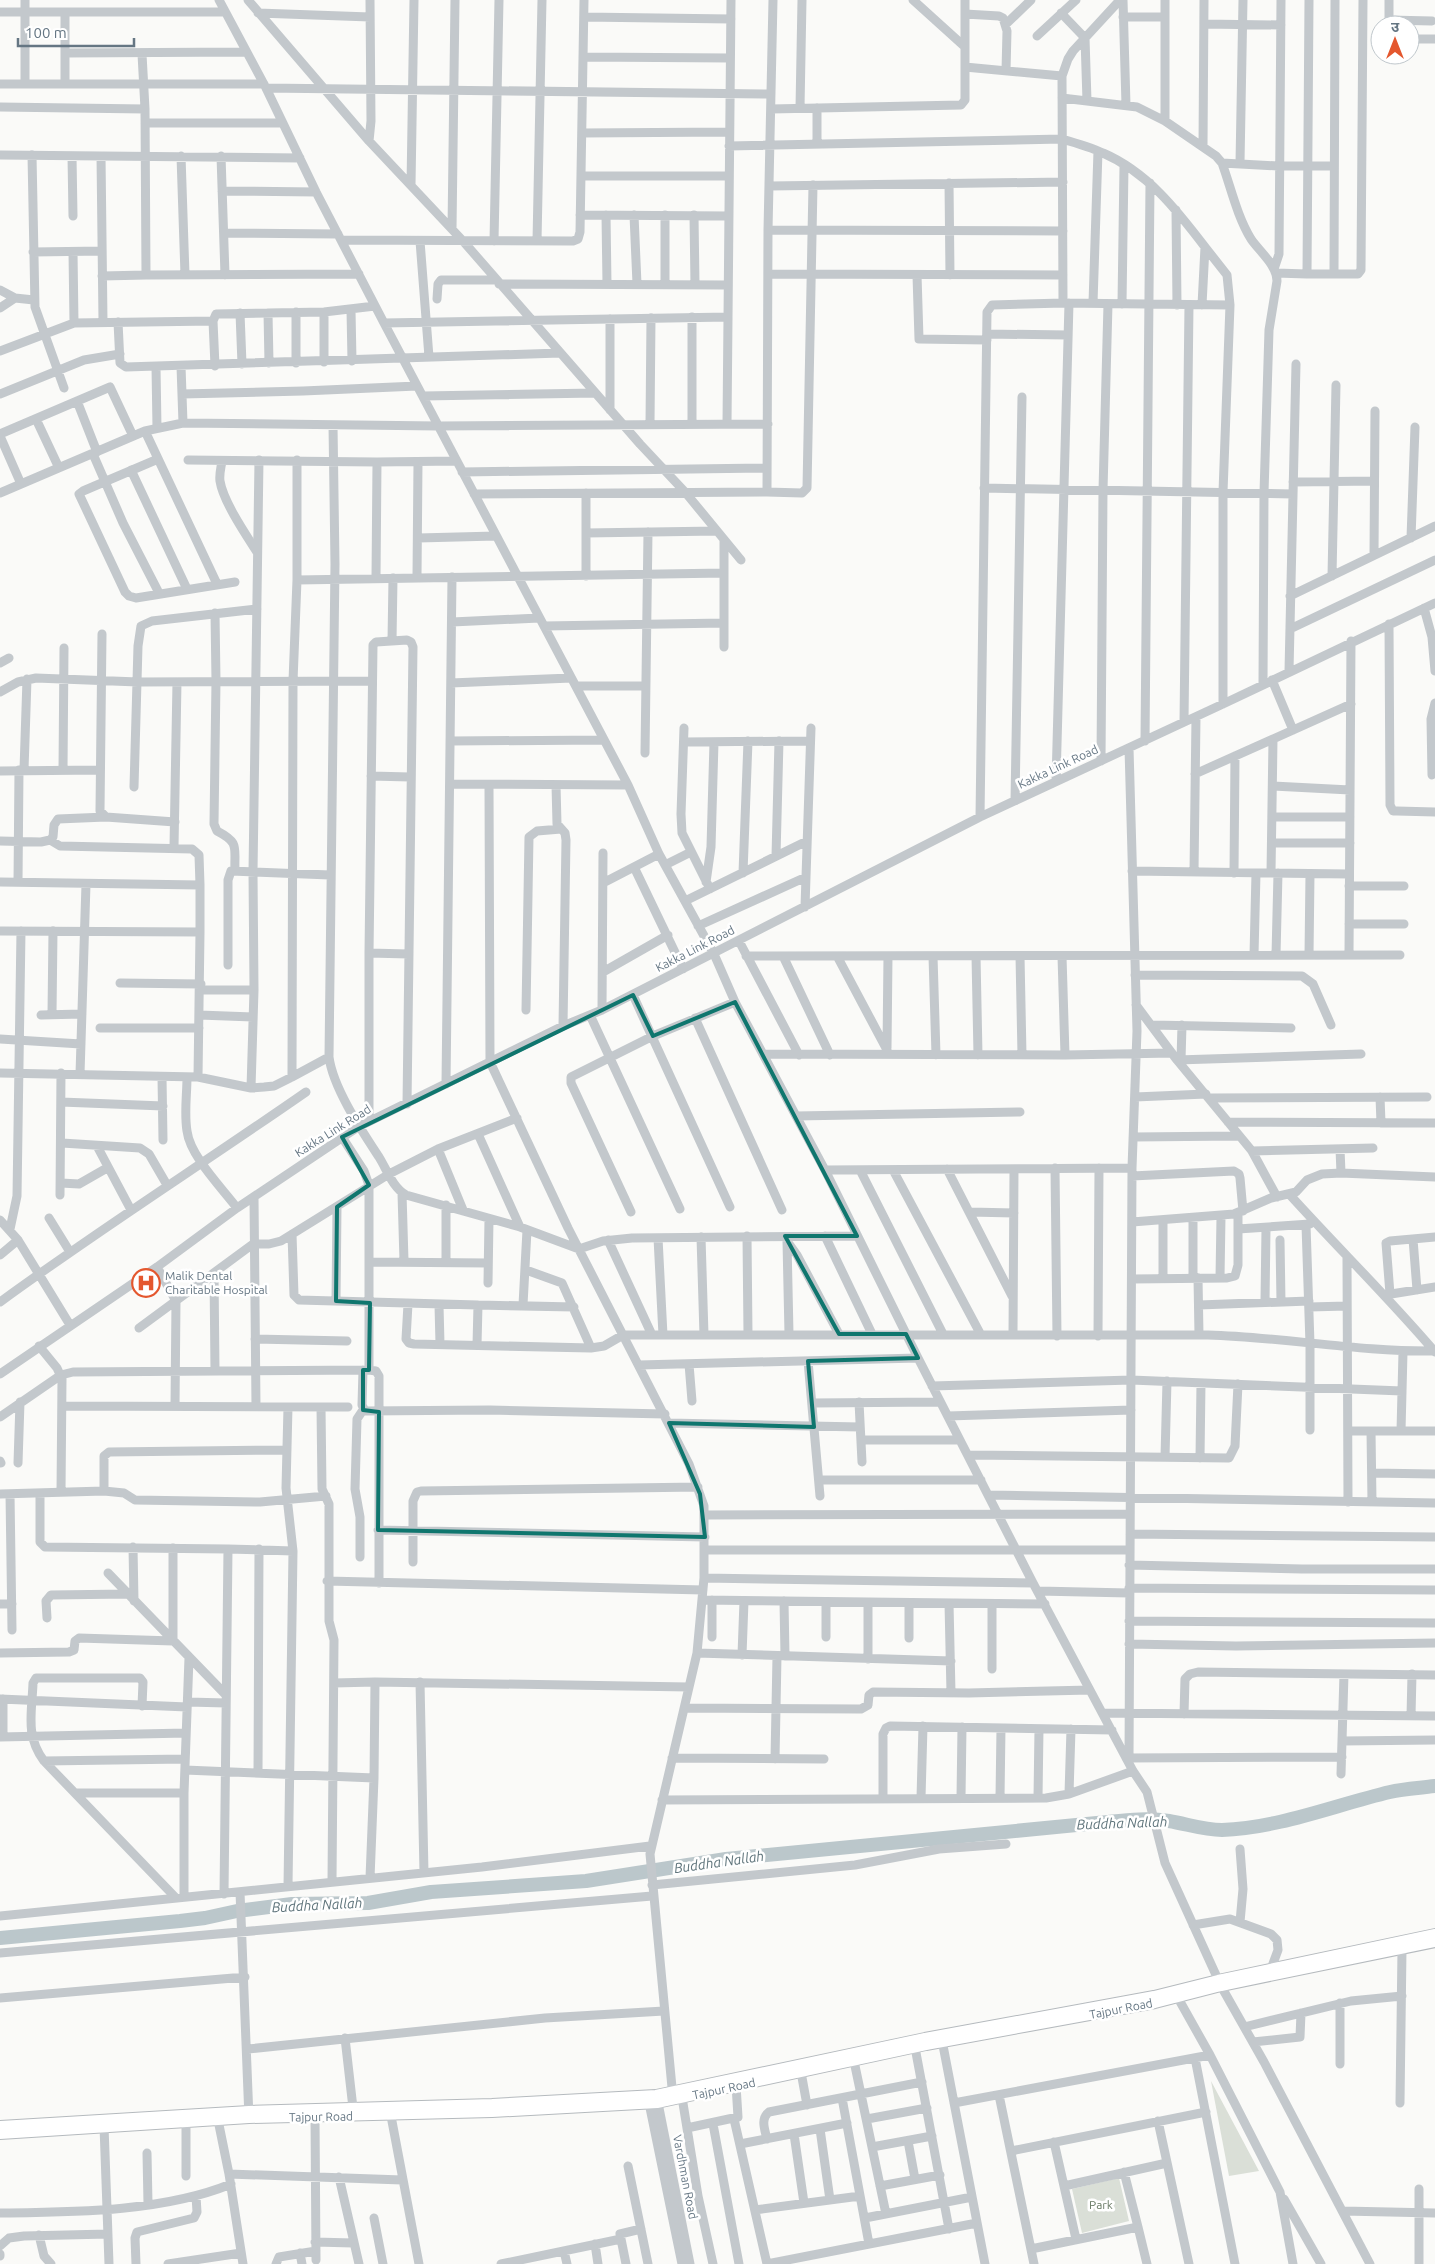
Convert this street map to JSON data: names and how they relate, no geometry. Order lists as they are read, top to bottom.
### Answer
{
  "streets": {
    "main road": ["Tajpur Road"],
    "street": ["Kakka Link Road", "Vardhman Road"]
  },
  "crossings": [
    ["Tajpur Road", "Vardhman Road"]
  ],
  "water": ["Buddha Nallah"],
  "parks": ["Park"],
  "places": {
    "hospital": ["Malik Dental Charitable Hospital"]
  },
  "scale_bar": "100 m",
  "north": "top"
}
